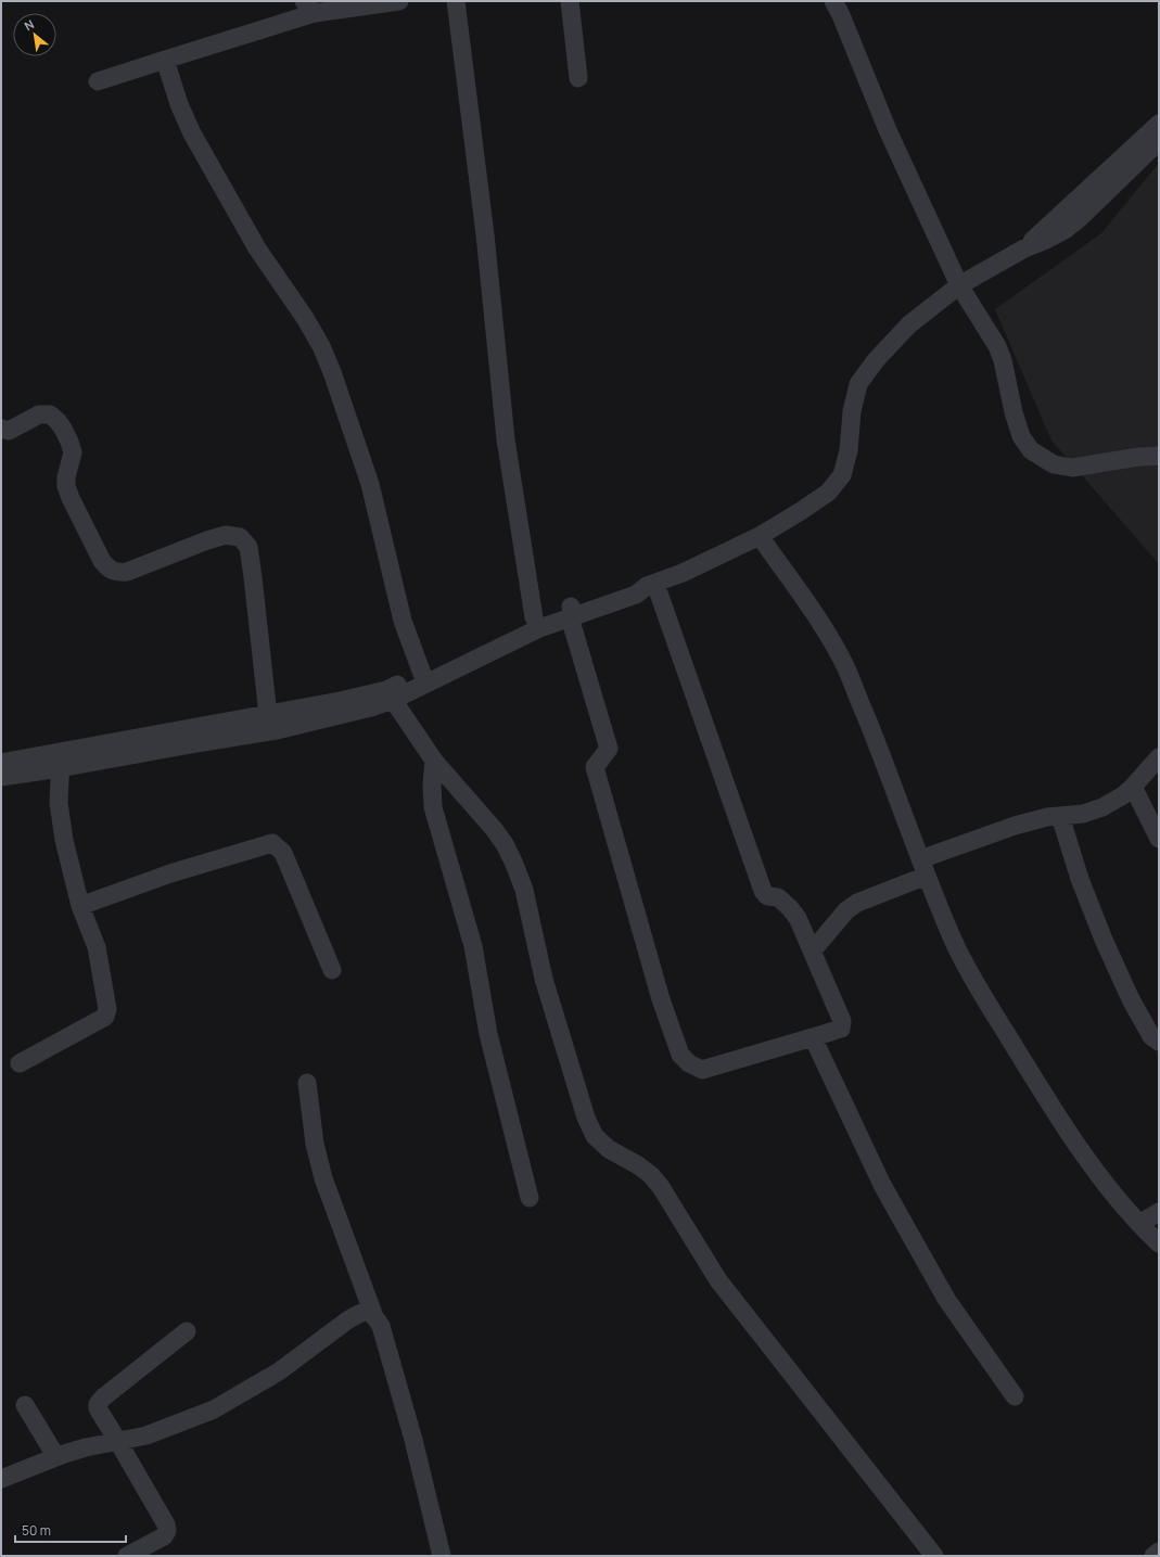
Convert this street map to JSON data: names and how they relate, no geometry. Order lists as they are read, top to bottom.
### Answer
{
  "scale_bar": "50 m",
  "north": "top left"
}
